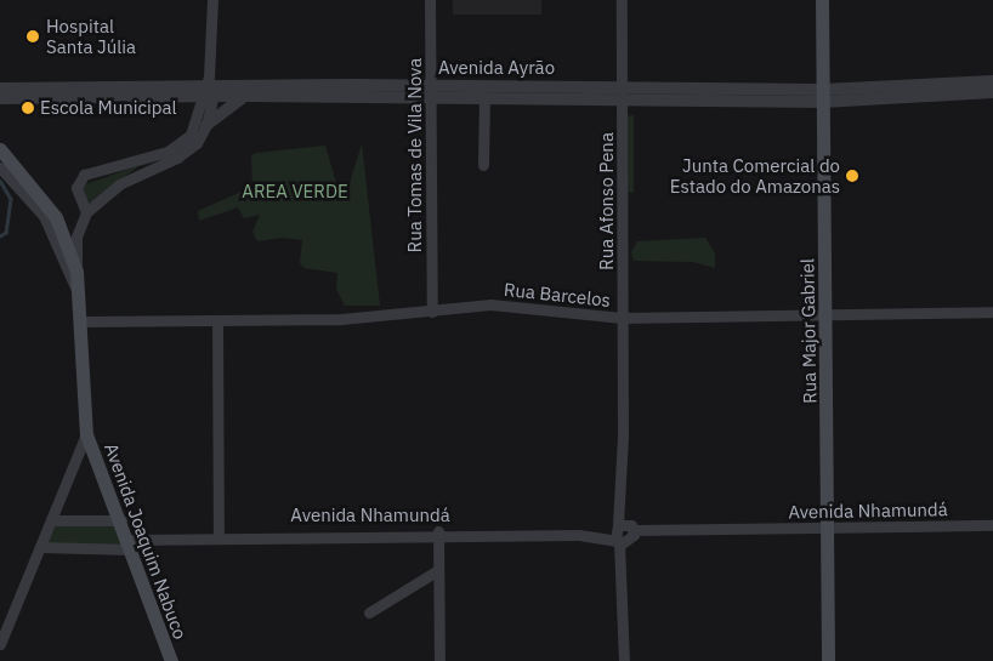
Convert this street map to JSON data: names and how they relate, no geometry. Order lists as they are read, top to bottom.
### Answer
{
  "streets": {
    "main road": ["Rua Major Gabriel", "Avenida Joaquim Nabuco"],
    "street": [
      "Avenida Ayrão",
      "Rua Tomas de Vila Nova",
      "Rua Afonso Pena",
      "Rua Barcelos",
      "Avenida Nhamundá"
    ]
  },
  "crossings": [
    ["Avenida Ayrão", "Rua Tomas de Vila Nova"],
    ["Avenida Ayrão", "Rua Afonso Pena"],
    ["Avenida Ayrão", "Rua Major Gabriel"],
    ["Rua Tomas de Vila Nova", "Rua Barcelos"],
    ["Rua Afonso Pena", "Rua Barcelos"],
    ["Rua Afonso Pena", "Avenida Nhamundá"],
    ["Rua Barcelos", "Rua Major Gabriel"],
    ["Rua Major Gabriel", "Avenida Nhamundá"],
    ["Avenida Nhamundá", "Avenida Joaquim Nabuco"]
  ],
  "parks": ["AREA VERDE"],
  "places": ["Hospital Santa Júlia", "Escola Municipal", "Junta Comercial do Estado do Amazonas"]
}
